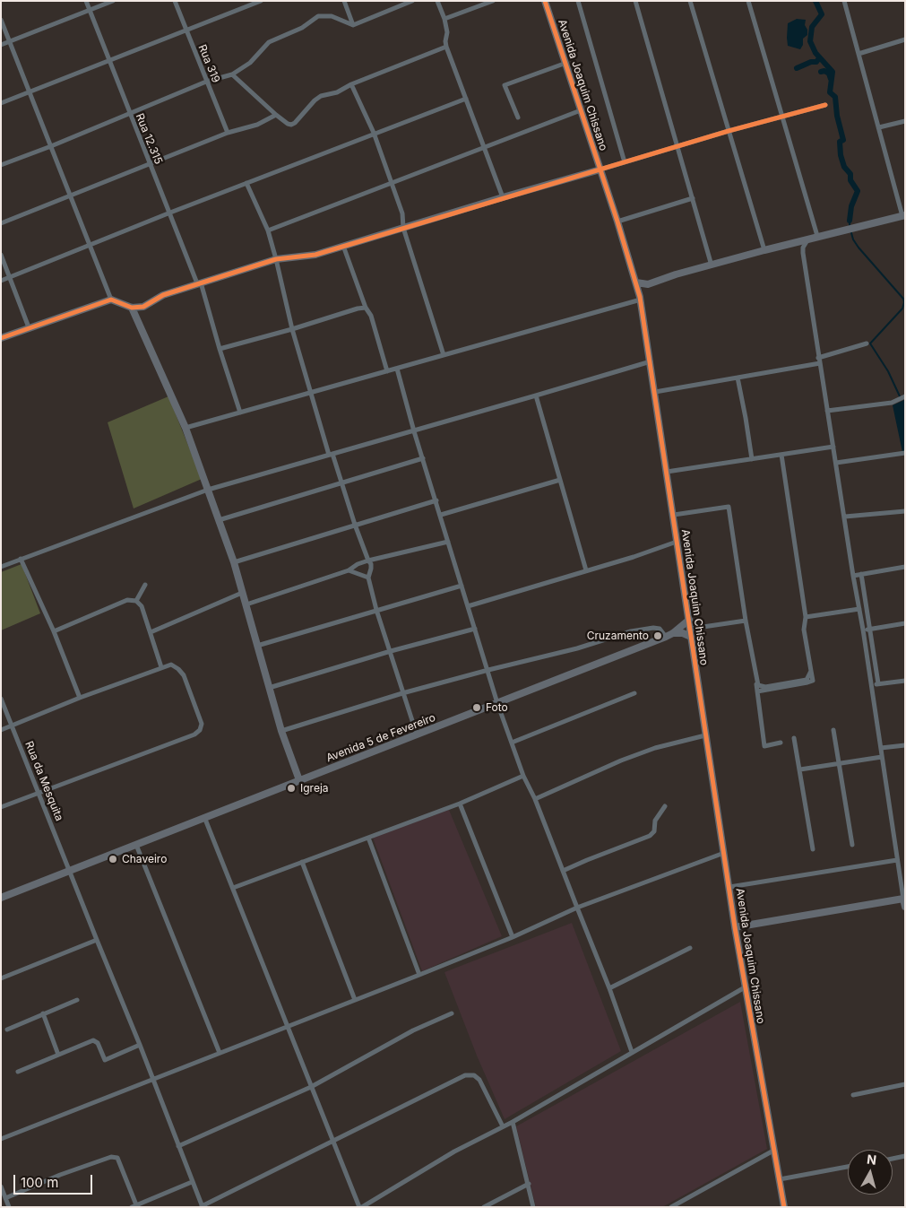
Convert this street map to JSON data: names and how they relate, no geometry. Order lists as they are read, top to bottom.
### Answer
{
  "streets": {
    "street": [
      "Rua 319",
      "Avenida Joaquim Chissano",
      "Rua 12.315",
      "Avenida 5 de Fevereiro",
      "Rua da Mesquita"
    ]
  },
  "crossings": [
    ["Avenida Joaquim Chissano", "Avenida 5 de Fevereiro"],
    ["Avenida 5 de Fevereiro", "Rua da Mesquita"]
  ],
  "places": [
    "Cruzamento",
    "Foto",
    "Igreja",
    "Chaveiro"
  ],
  "scale_bar": "100 m",
  "north": "top"
}
